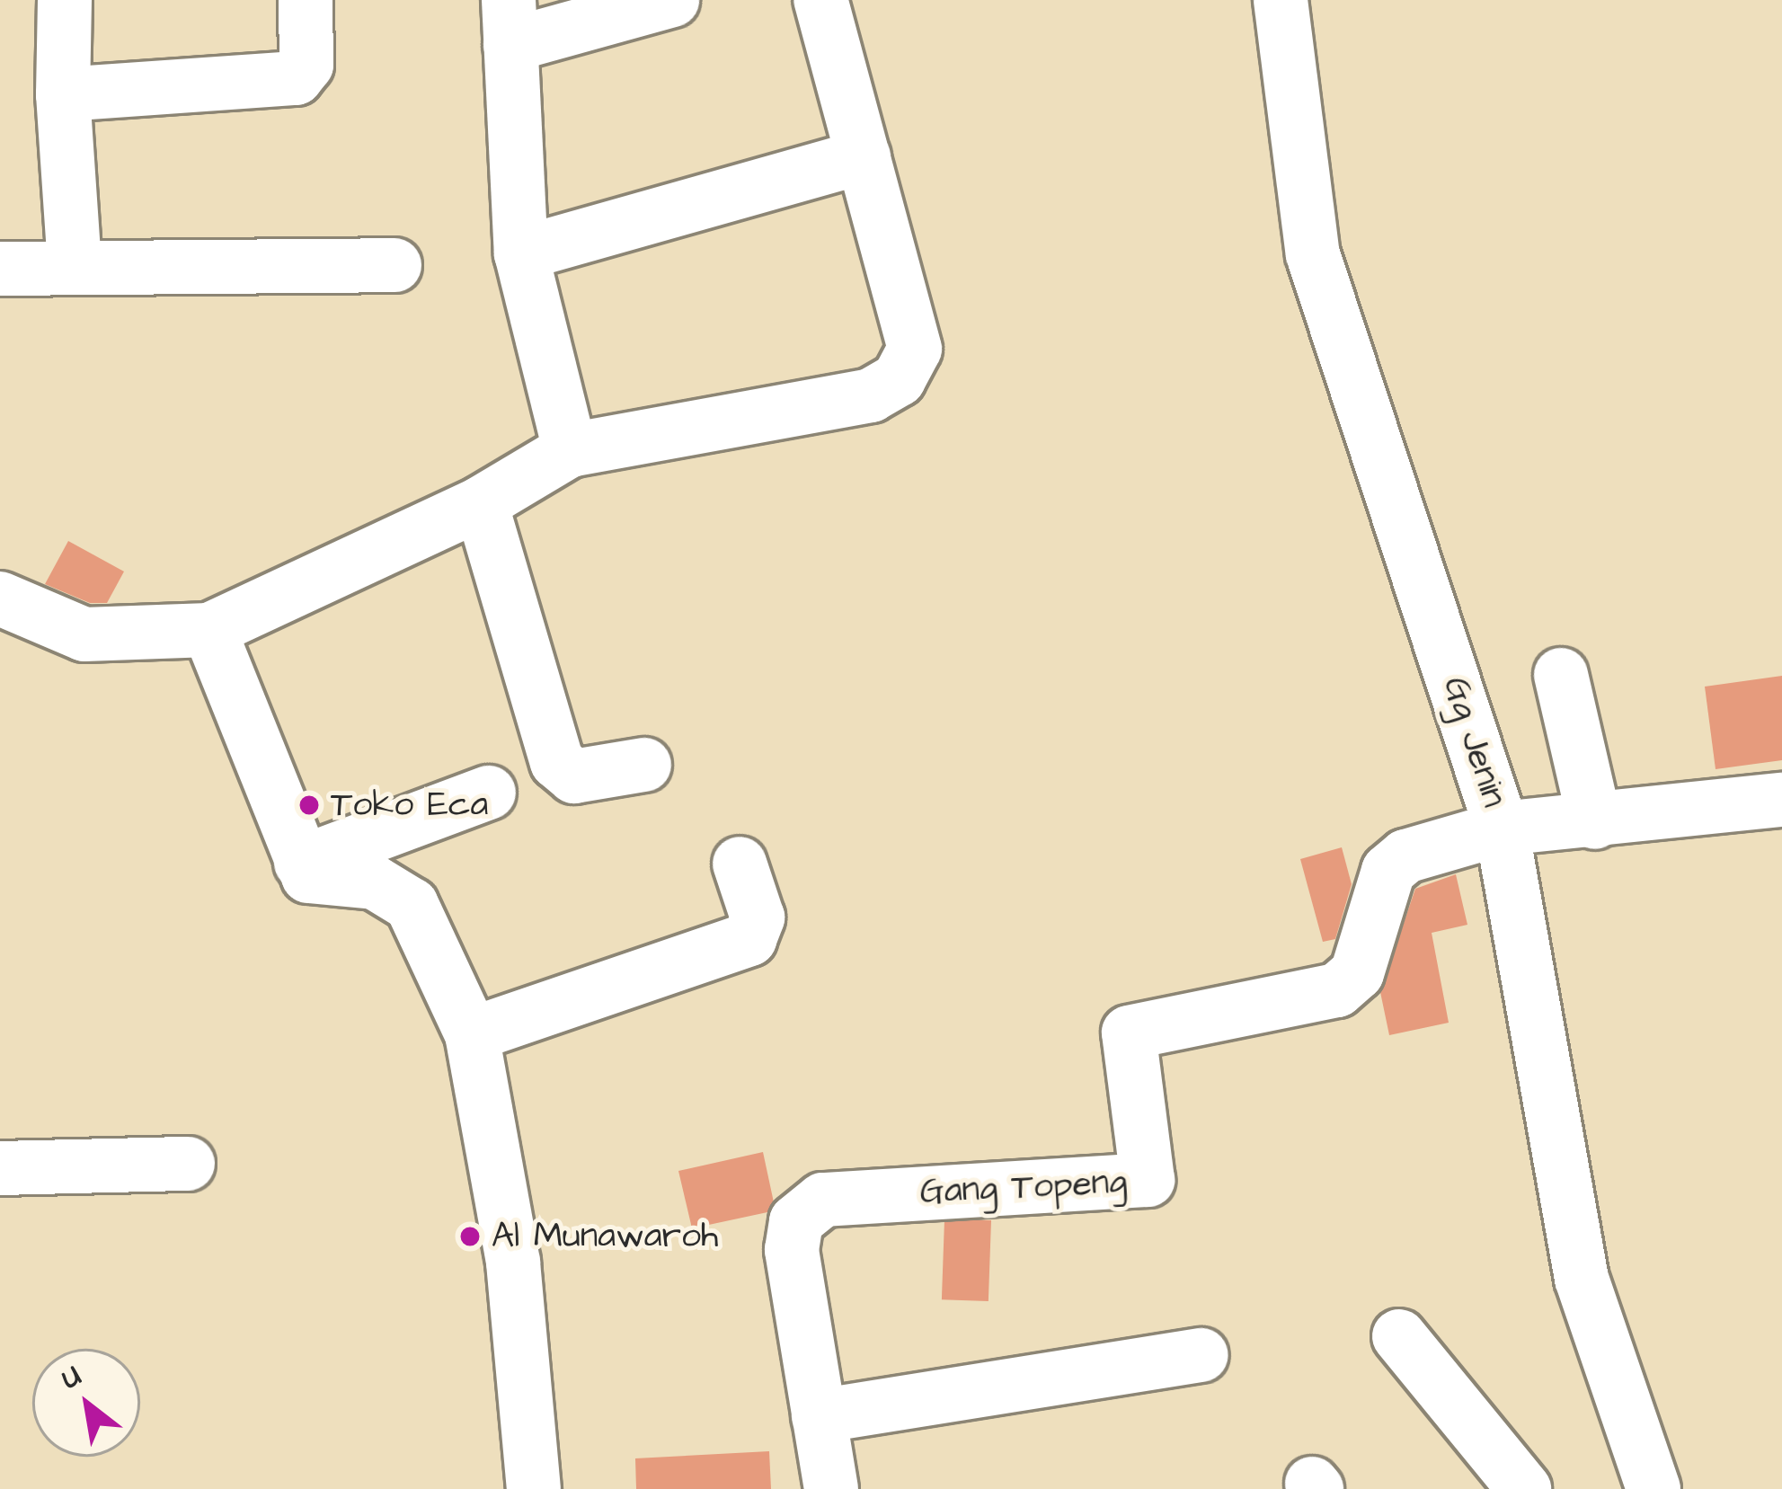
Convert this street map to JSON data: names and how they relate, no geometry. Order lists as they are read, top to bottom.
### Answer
{
  "streets": {
    "street": ["Gg Jenin", "Gang Topeng"]
  },
  "crossings": [
    ["Gg Jenin", "Gang Topeng"]
  ],
  "places": ["Toko Eca", "Al Munawaroh"],
  "north": "top left"
}
